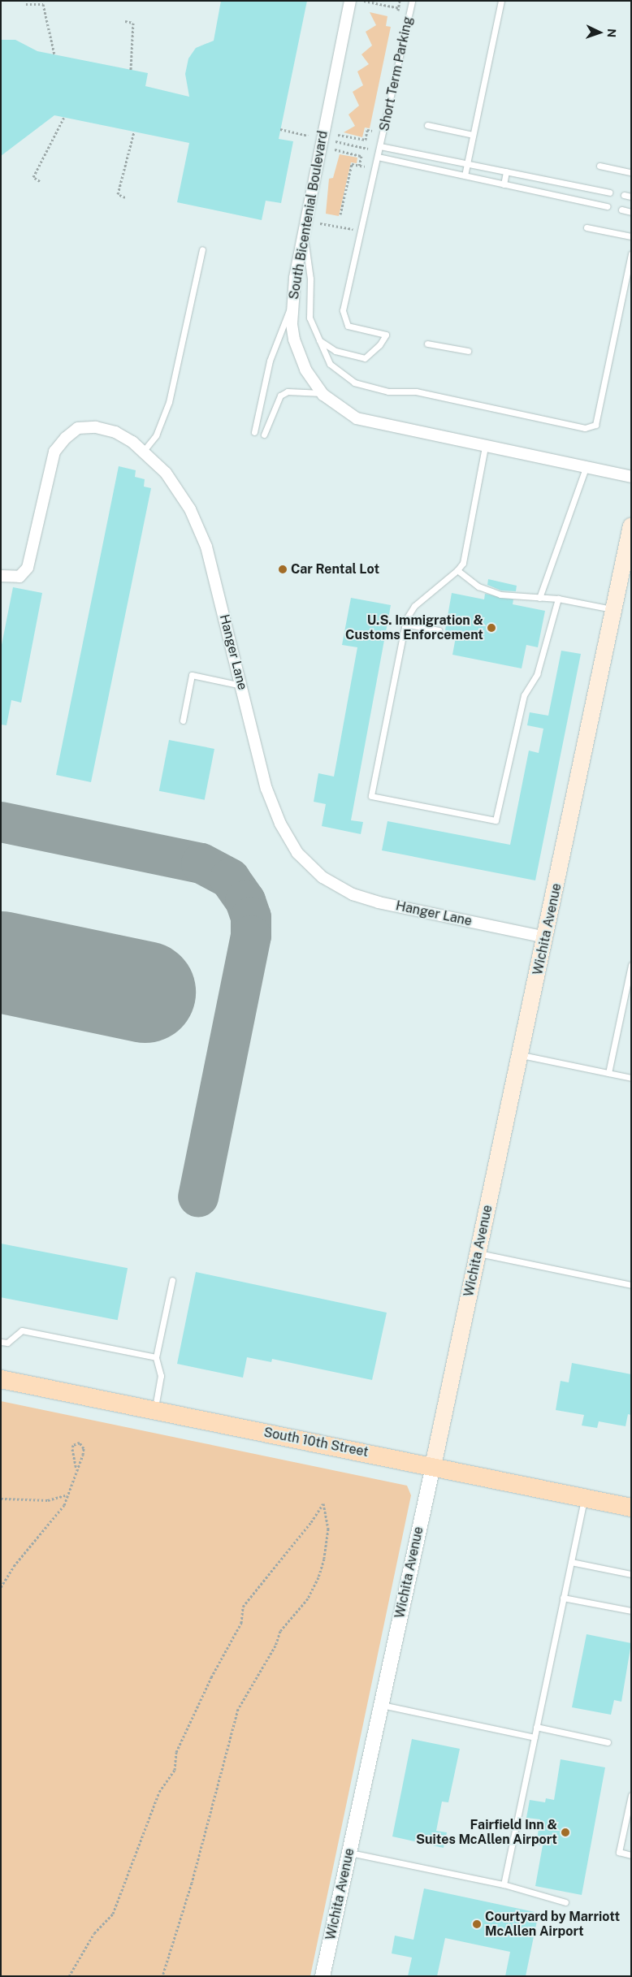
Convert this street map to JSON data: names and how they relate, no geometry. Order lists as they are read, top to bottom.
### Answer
{
  "streets": {
    "main road": ["Wichita Avenue", "South 10th Street"],
    "street": ["South Bicentenial Boulevard", "Hanger Lane"],
    "lane": ["Short Term Parking"]
  },
  "crossings": [
    ["Hanger Lane", "Wichita Avenue"],
    ["Wichita Avenue", "South 10th Street"]
  ],
  "places": [
    "Car Rental Lot",
    "U.S. Immigration & Customs Enforcement",
    "Fairfield Inn & Suites McAllen Airport",
    "Courtyard by Marriott McAllen Airport"
  ],
  "north": "right"
}
